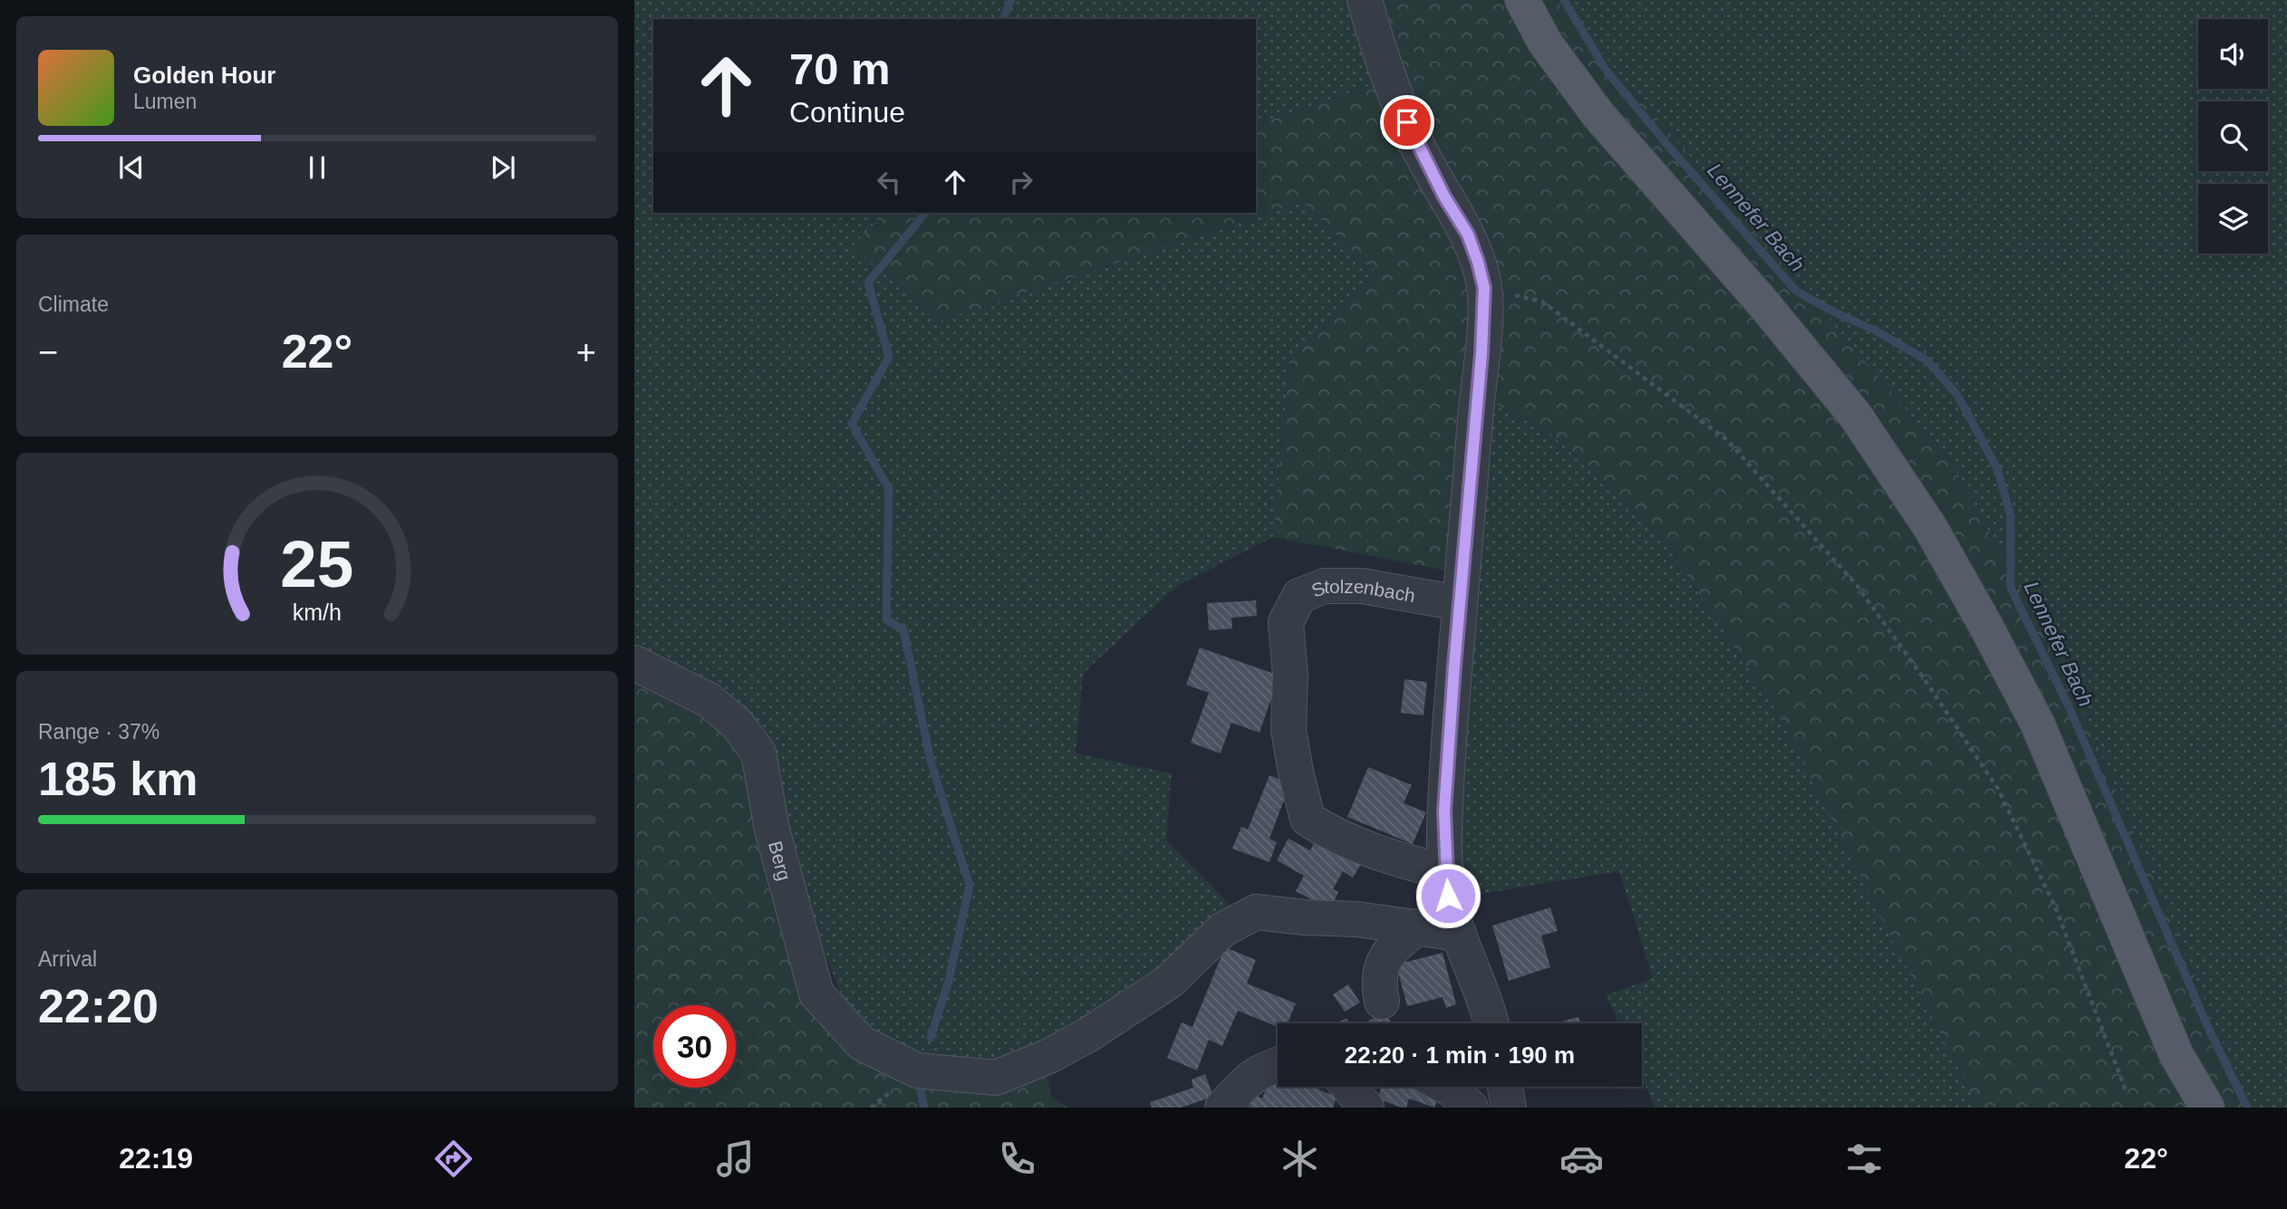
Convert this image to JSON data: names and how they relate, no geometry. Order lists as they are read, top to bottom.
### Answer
{
  "streets": {
    "street": ["Stolzenbach", "Berg"]
  },
  "water": ["Lennefer Bach"],
  "page": {
    "turn": ["70 m", "Continue"],
    "song": ["Golden Hour", "Lumen"],
    "tile": [
      "Climate",
      ["Range · 37%", "185 km"],
      ["Arrival", "22:20"]
    ],
    "heat": ["−", "22°", "+"],
    "limit": "30",
    "trip": "22:20 · 1 min · 190 m",
    "tabs": ["22:19", "22°"],
    "gauge": ["25", "km/h"]
  }
}
